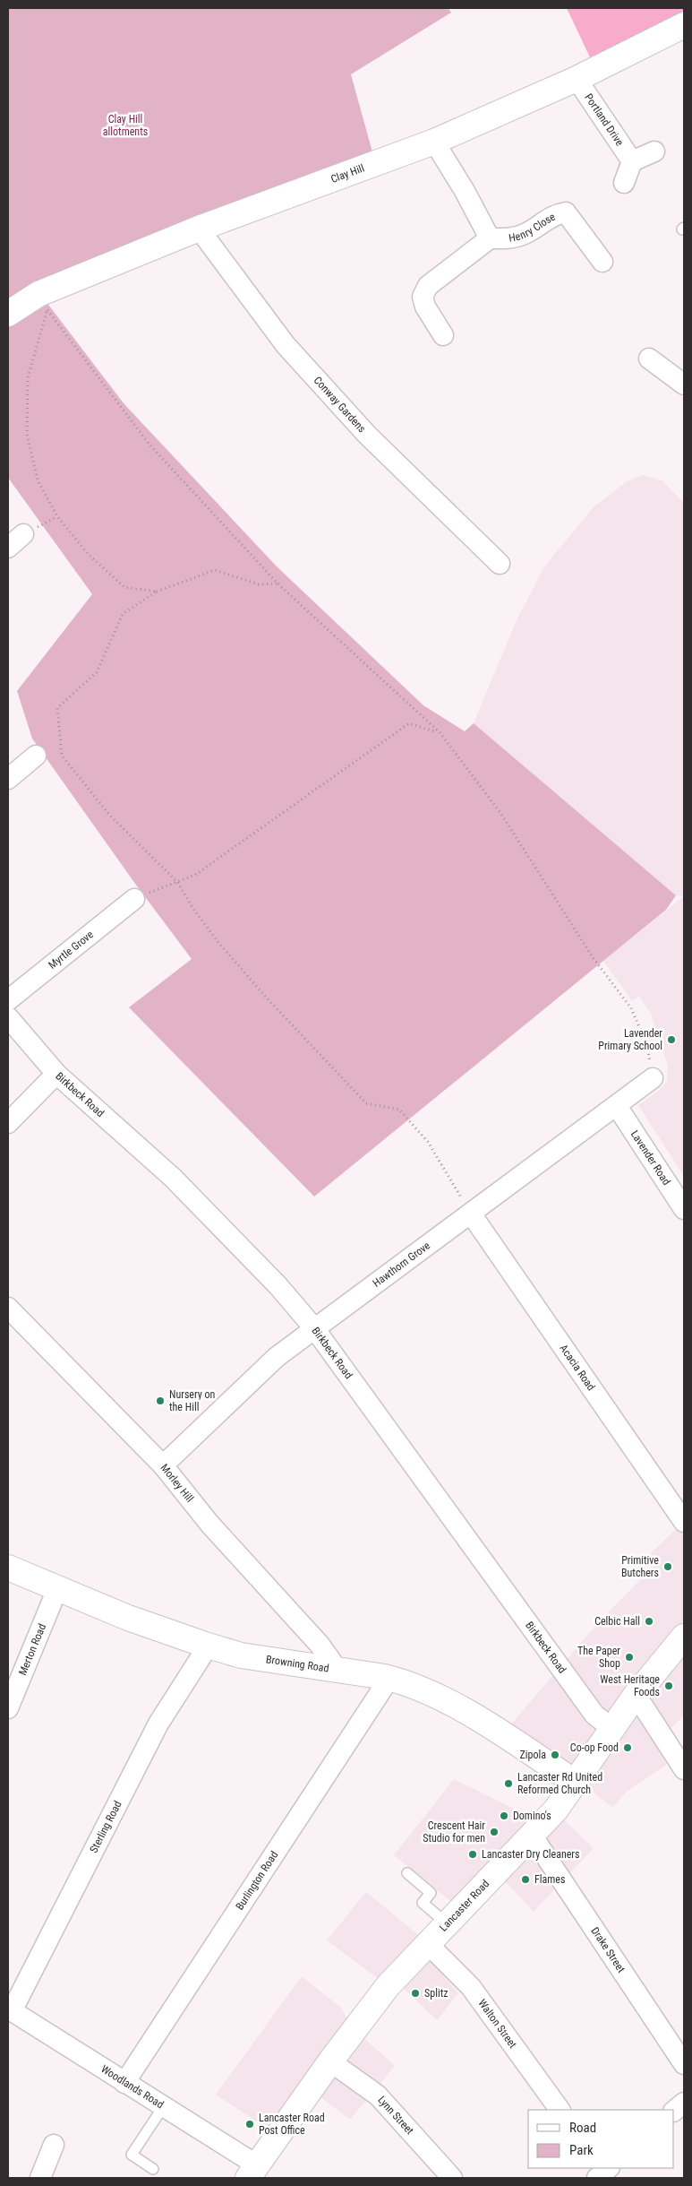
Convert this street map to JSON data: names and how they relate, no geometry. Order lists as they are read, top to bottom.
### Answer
{
  "streets": {
    "street": [
      "Portland Drive",
      "Clay Hill",
      "Henry Close",
      "Conway Gardens",
      "Myrtle Grove",
      "Birkbeck Road",
      "Lavender Road",
      "Hawthorn Grove",
      "Acacia Road",
      "Morley Hill",
      "Merton Road",
      "Browning Road",
      "Sterling Road",
      "Burlington Road",
      "Lancaster Road",
      "Drake Street",
      "Walton Street",
      "Woodlands Road",
      "Lynn Street"
    ]
  },
  "crossings": [
    ["Portland Drive", "Clay Hill"],
    ["Clay Hill", "Conway Gardens"],
    ["Birkbeck Road", "Hawthorn Grove"],
    ["Birkbeck Road", "Lancaster Road"],
    ["Lavender Road", "Hawthorn Grove"],
    ["Hawthorn Grove", "Acacia Road"],
    ["Hawthorn Grove", "Morley Hill"],
    ["Morley Hill", "Browning Road"],
    ["Merton Road", "Browning Road"],
    ["Browning Road", "Sterling Road"],
    ["Browning Road", "Burlington Road"],
    ["Browning Road", "Lancaster Road"],
    ["Sterling Road", "Woodlands Road"],
    ["Burlington Road", "Woodlands Road"],
    ["Lancaster Road", "Drake Street"],
    ["Lancaster Road", "Walton Street"],
    ["Lancaster Road", "Woodlands Road"],
    ["Lancaster Road", "Lynn Street"]
  ],
  "parks": ["Clay Hill allotments"],
  "places": [
    "Lavender Primary School",
    "Nursery on the Hill",
    "Primitive Butchers",
    "Celbic Hall",
    "The Paper Shop",
    "West Heritage Foods",
    "Co-op Food",
    "Zipola",
    "Lancaster Rd United Reformed Church",
    "Domino's",
    "Crescent Hair Studio for men",
    "Lancaster Dry Cleaners",
    "Flames",
    "Splitz",
    "Lancaster Road Post Office"
  ],
  "legend": ["Road", "Park"]
}
